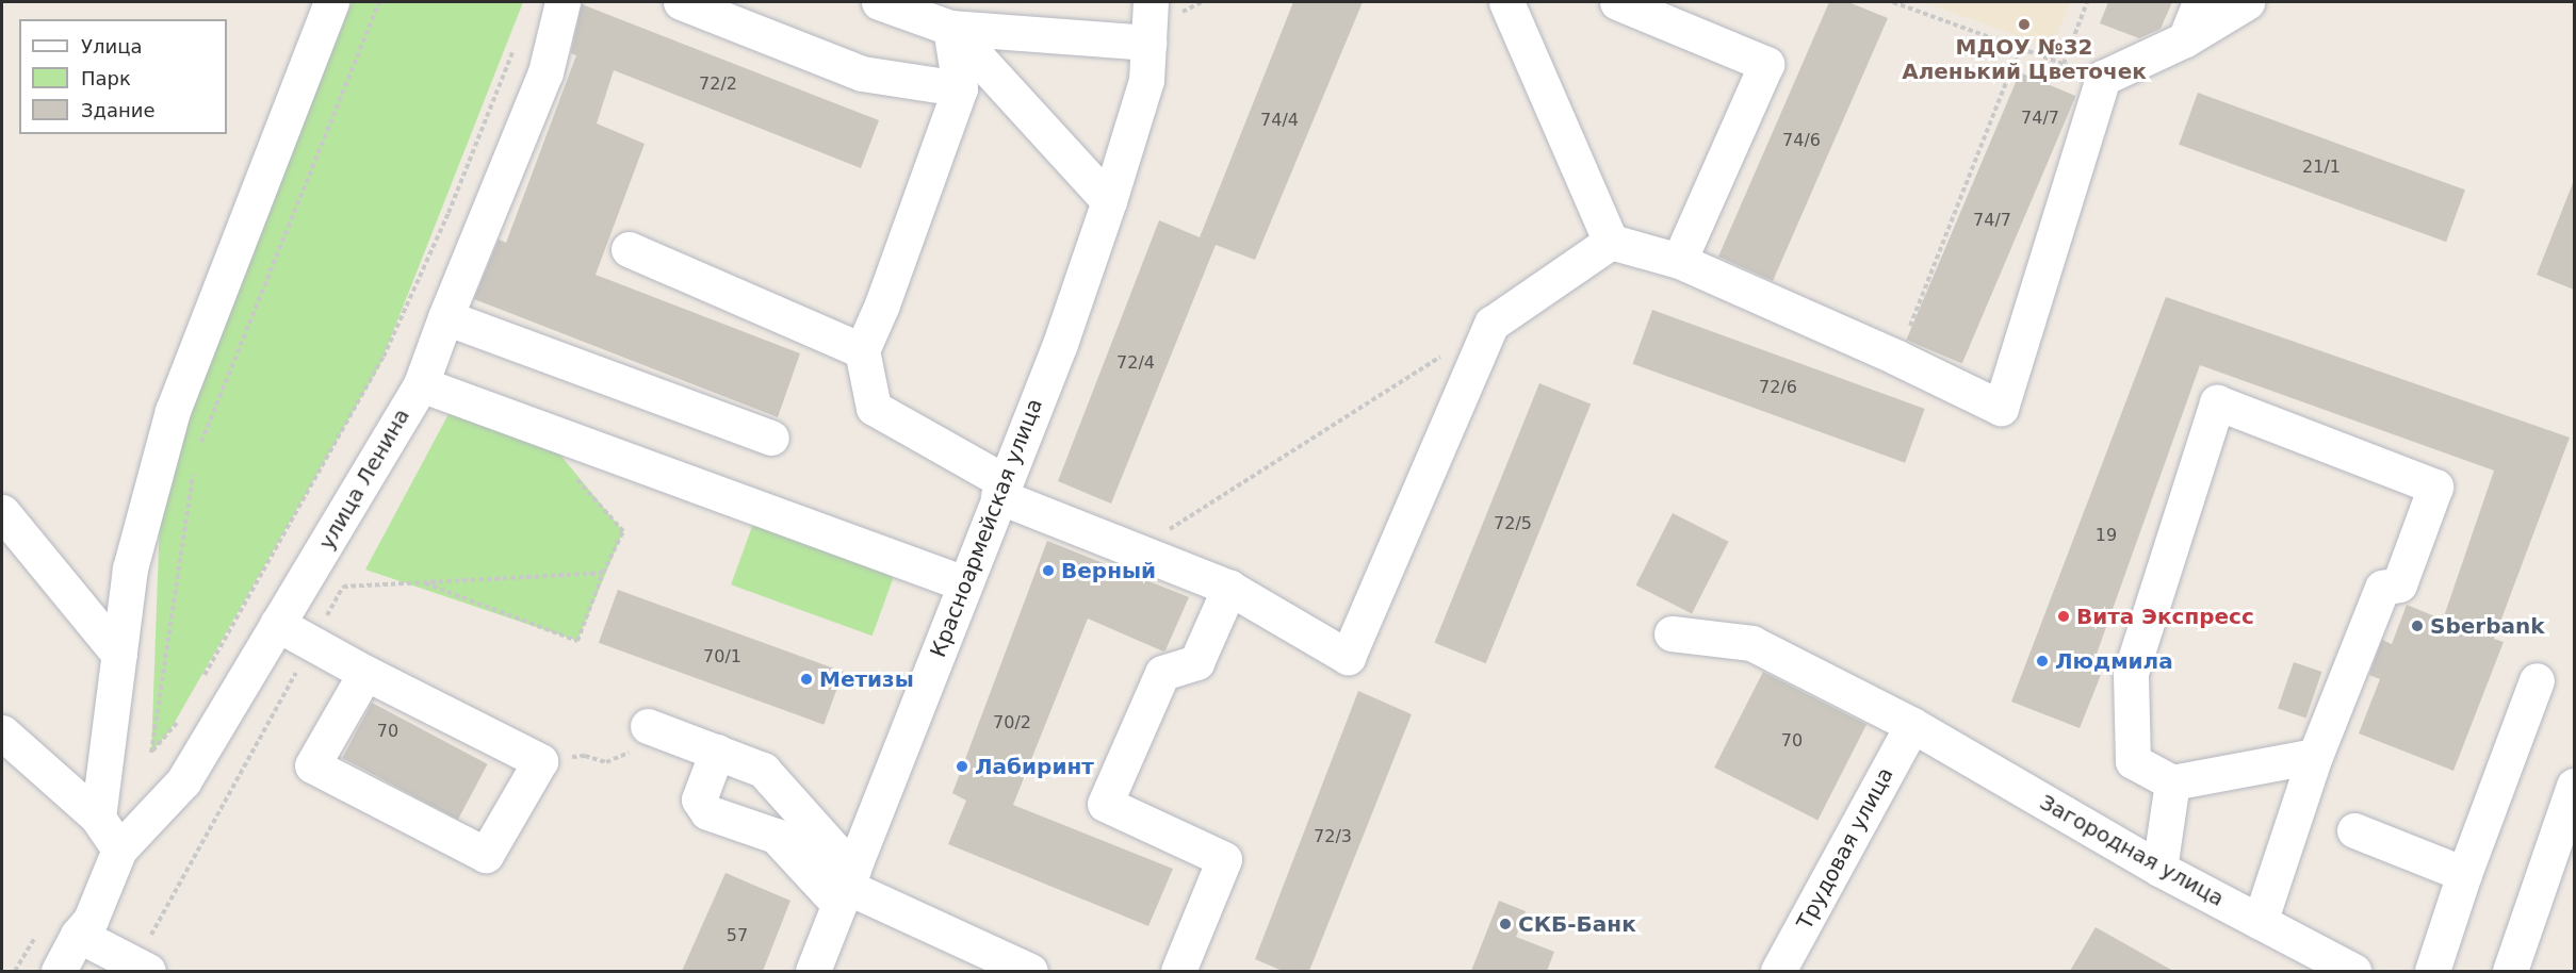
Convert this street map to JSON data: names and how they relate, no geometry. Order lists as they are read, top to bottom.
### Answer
{
  "streets": {
    "street": [
      "улица Ленина",
      "Красноармейская улица",
      "Трудовая улица",
      "Загородная улица"
    ]
  },
  "crossings": [
    ["Трудовая улица", "Загородная улица"]
  ],
  "places": [
    "МДОУ №32 Аленький Цветочек",
    "Верный",
    "Вита Экспресс",
    "Sberbank",
    "Людмила",
    "Метизы",
    "Лабиринт",
    "СКБ-Банк"
  ],
  "house_numbers": [
    "72/2",
    "74/7",
    "74/4",
    "74/6",
    "21/1",
    "74/7",
    "72/4",
    "72/6",
    "72/5",
    "19",
    "70/1",
    "70/2",
    "70",
    "70",
    "72/3",
    "57"
  ],
  "legend": ["Улица", "Парк", "Здание"]
}
